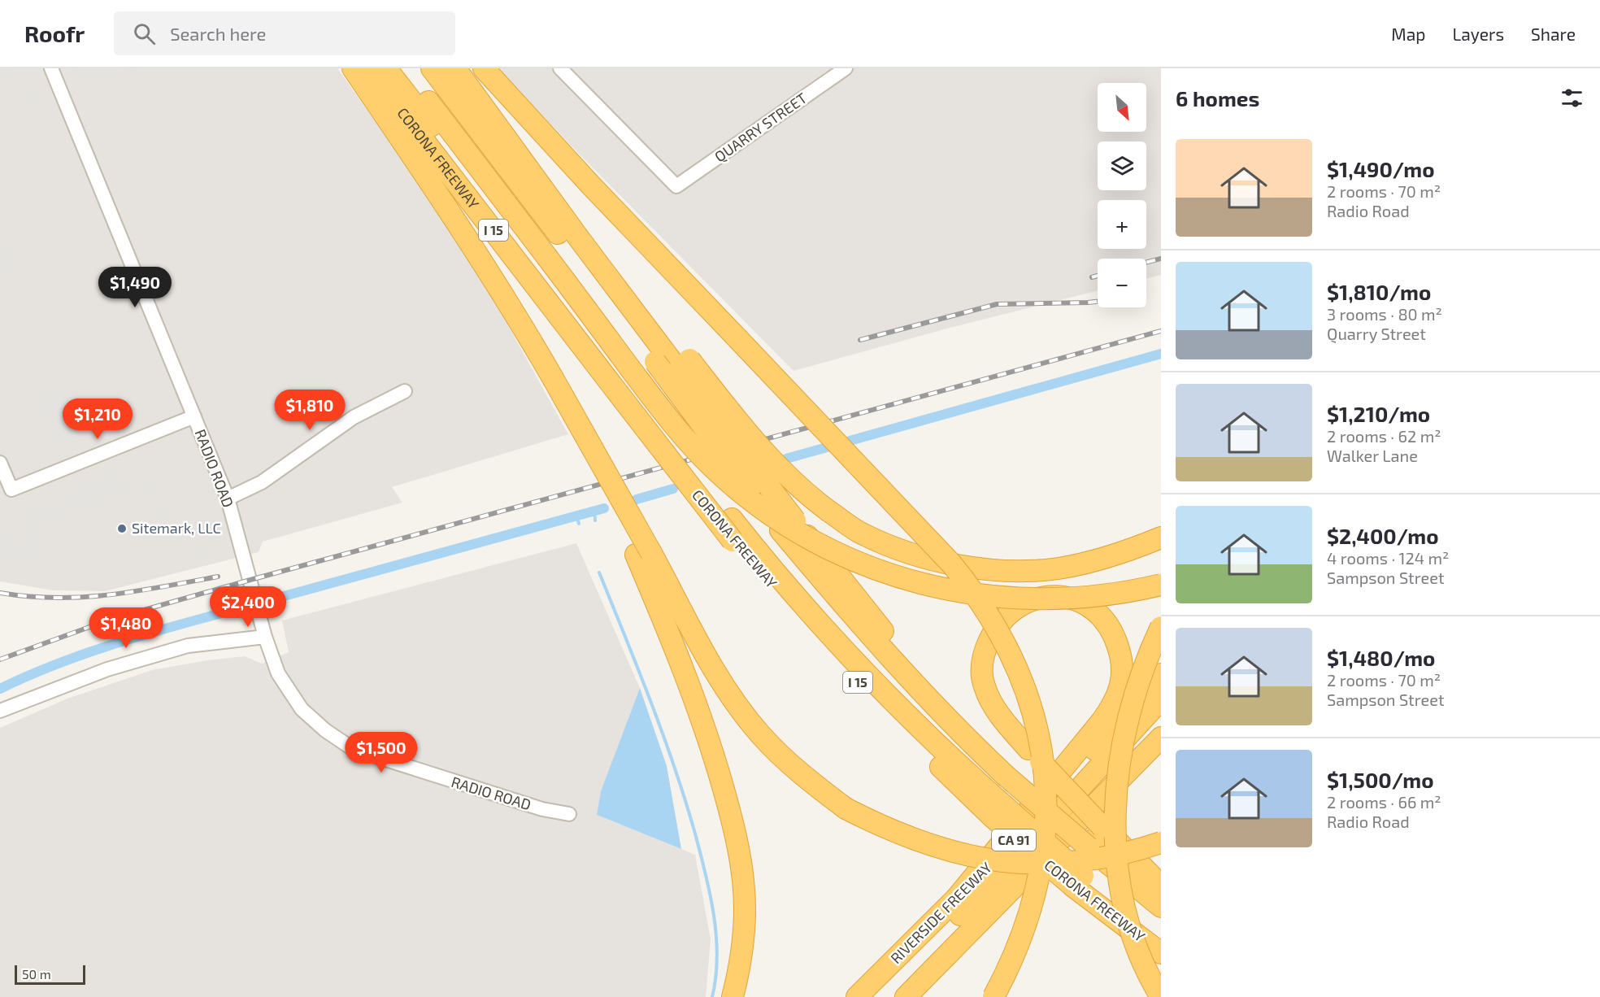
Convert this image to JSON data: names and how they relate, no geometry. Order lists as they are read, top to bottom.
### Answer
{
  "streets": {
    "highway": [
      "CORONA FREEWAY",
      "I 15",
      "CA 91",
      "RIVERSIDE FREEWAY"
    ],
    "street": ["QUARRY STREET", "RADIO ROAD"]
  },
  "places": ["Sitemark, LLC"],
  "scale_bar": "50 m",
  "north": "bottom right",
  "page": {
    "header": "Roofr",
    "search": "Search here",
    "nav": ["Map", "Layers", "Share"],
    "heading": "6 homes",
    "map_buttons": ["+", "−"],
    "list": [
      {
        "name": "$1,490/mo",
        "note": "2 rooms · 70 m² · Radio Road"
      },
      {
        "name": "$1,810/mo",
        "note": "3 rooms · 80 m² · Quarry Street"
      },
      {
        "name": "$1,210/mo",
        "note": "2 rooms · 62 m² · Walker Lane"
      },
      {
        "name": "$2,400/mo",
        "note": "4 rooms · 124 m² · Sampson Street"
      },
      {
        "name": "$1,480/mo",
        "note": "2 rooms · 70 m² · Sampson Street"
      },
      {
        "name": "$1,500/mo",
        "note": "2 rooms · 66 m² · Radio Road"
      }
    ],
    "price": [
      "$1,490",
      "$1,810",
      "$1,210",
      "$2,400",
      "$1,480",
      "$1,500"
    ],
    "scale": "50 m"
  }
}
